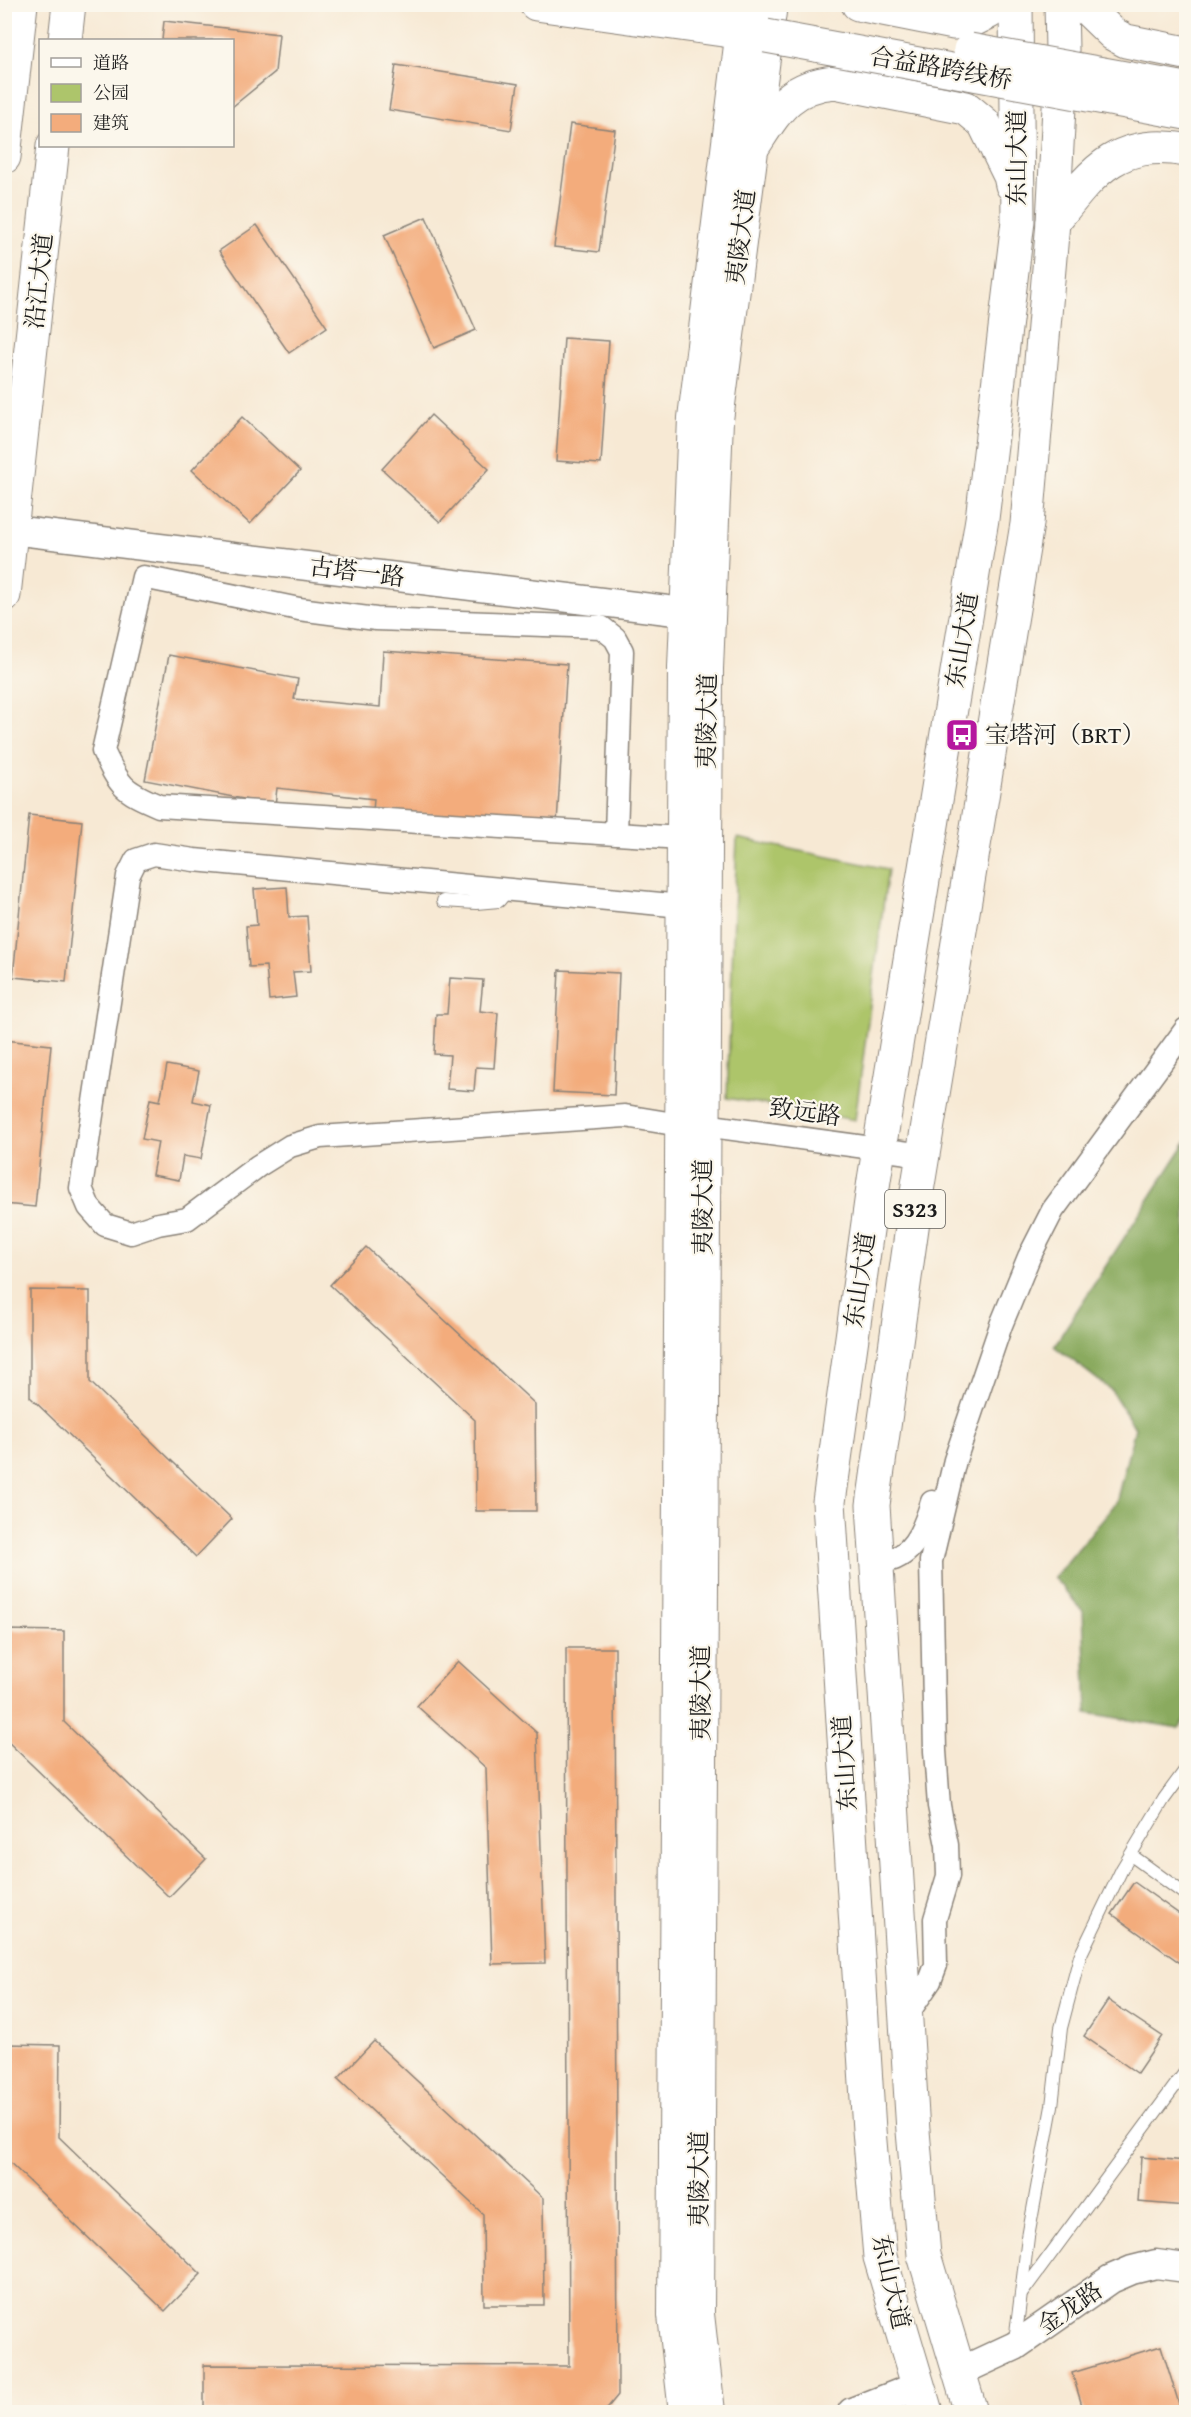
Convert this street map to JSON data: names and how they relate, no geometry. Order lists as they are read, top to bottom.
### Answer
{
  "streets": {
    "main road": [
      "合益路跨线桥",
      "东山大道",
      "夷陵大道",
      "沿江大道",
      "S323"
    ],
    "street": ["古塔一路", "致远路", "金龙路"]
  },
  "crossings": [
    ["合益路跨线桥", "夷陵大道"],
    ["东山大道", "致远路"],
    ["东山大道", "金龙路"],
    ["夷陵大道", "古塔一路"],
    ["夷陵大道", "致远路"],
    ["沿江大道", "古塔一路"]
  ],
  "places": {
    "bus stop": ["宝塔河（BRT）"]
  },
  "legend": ["道路", "公园", "建筑"]
}
